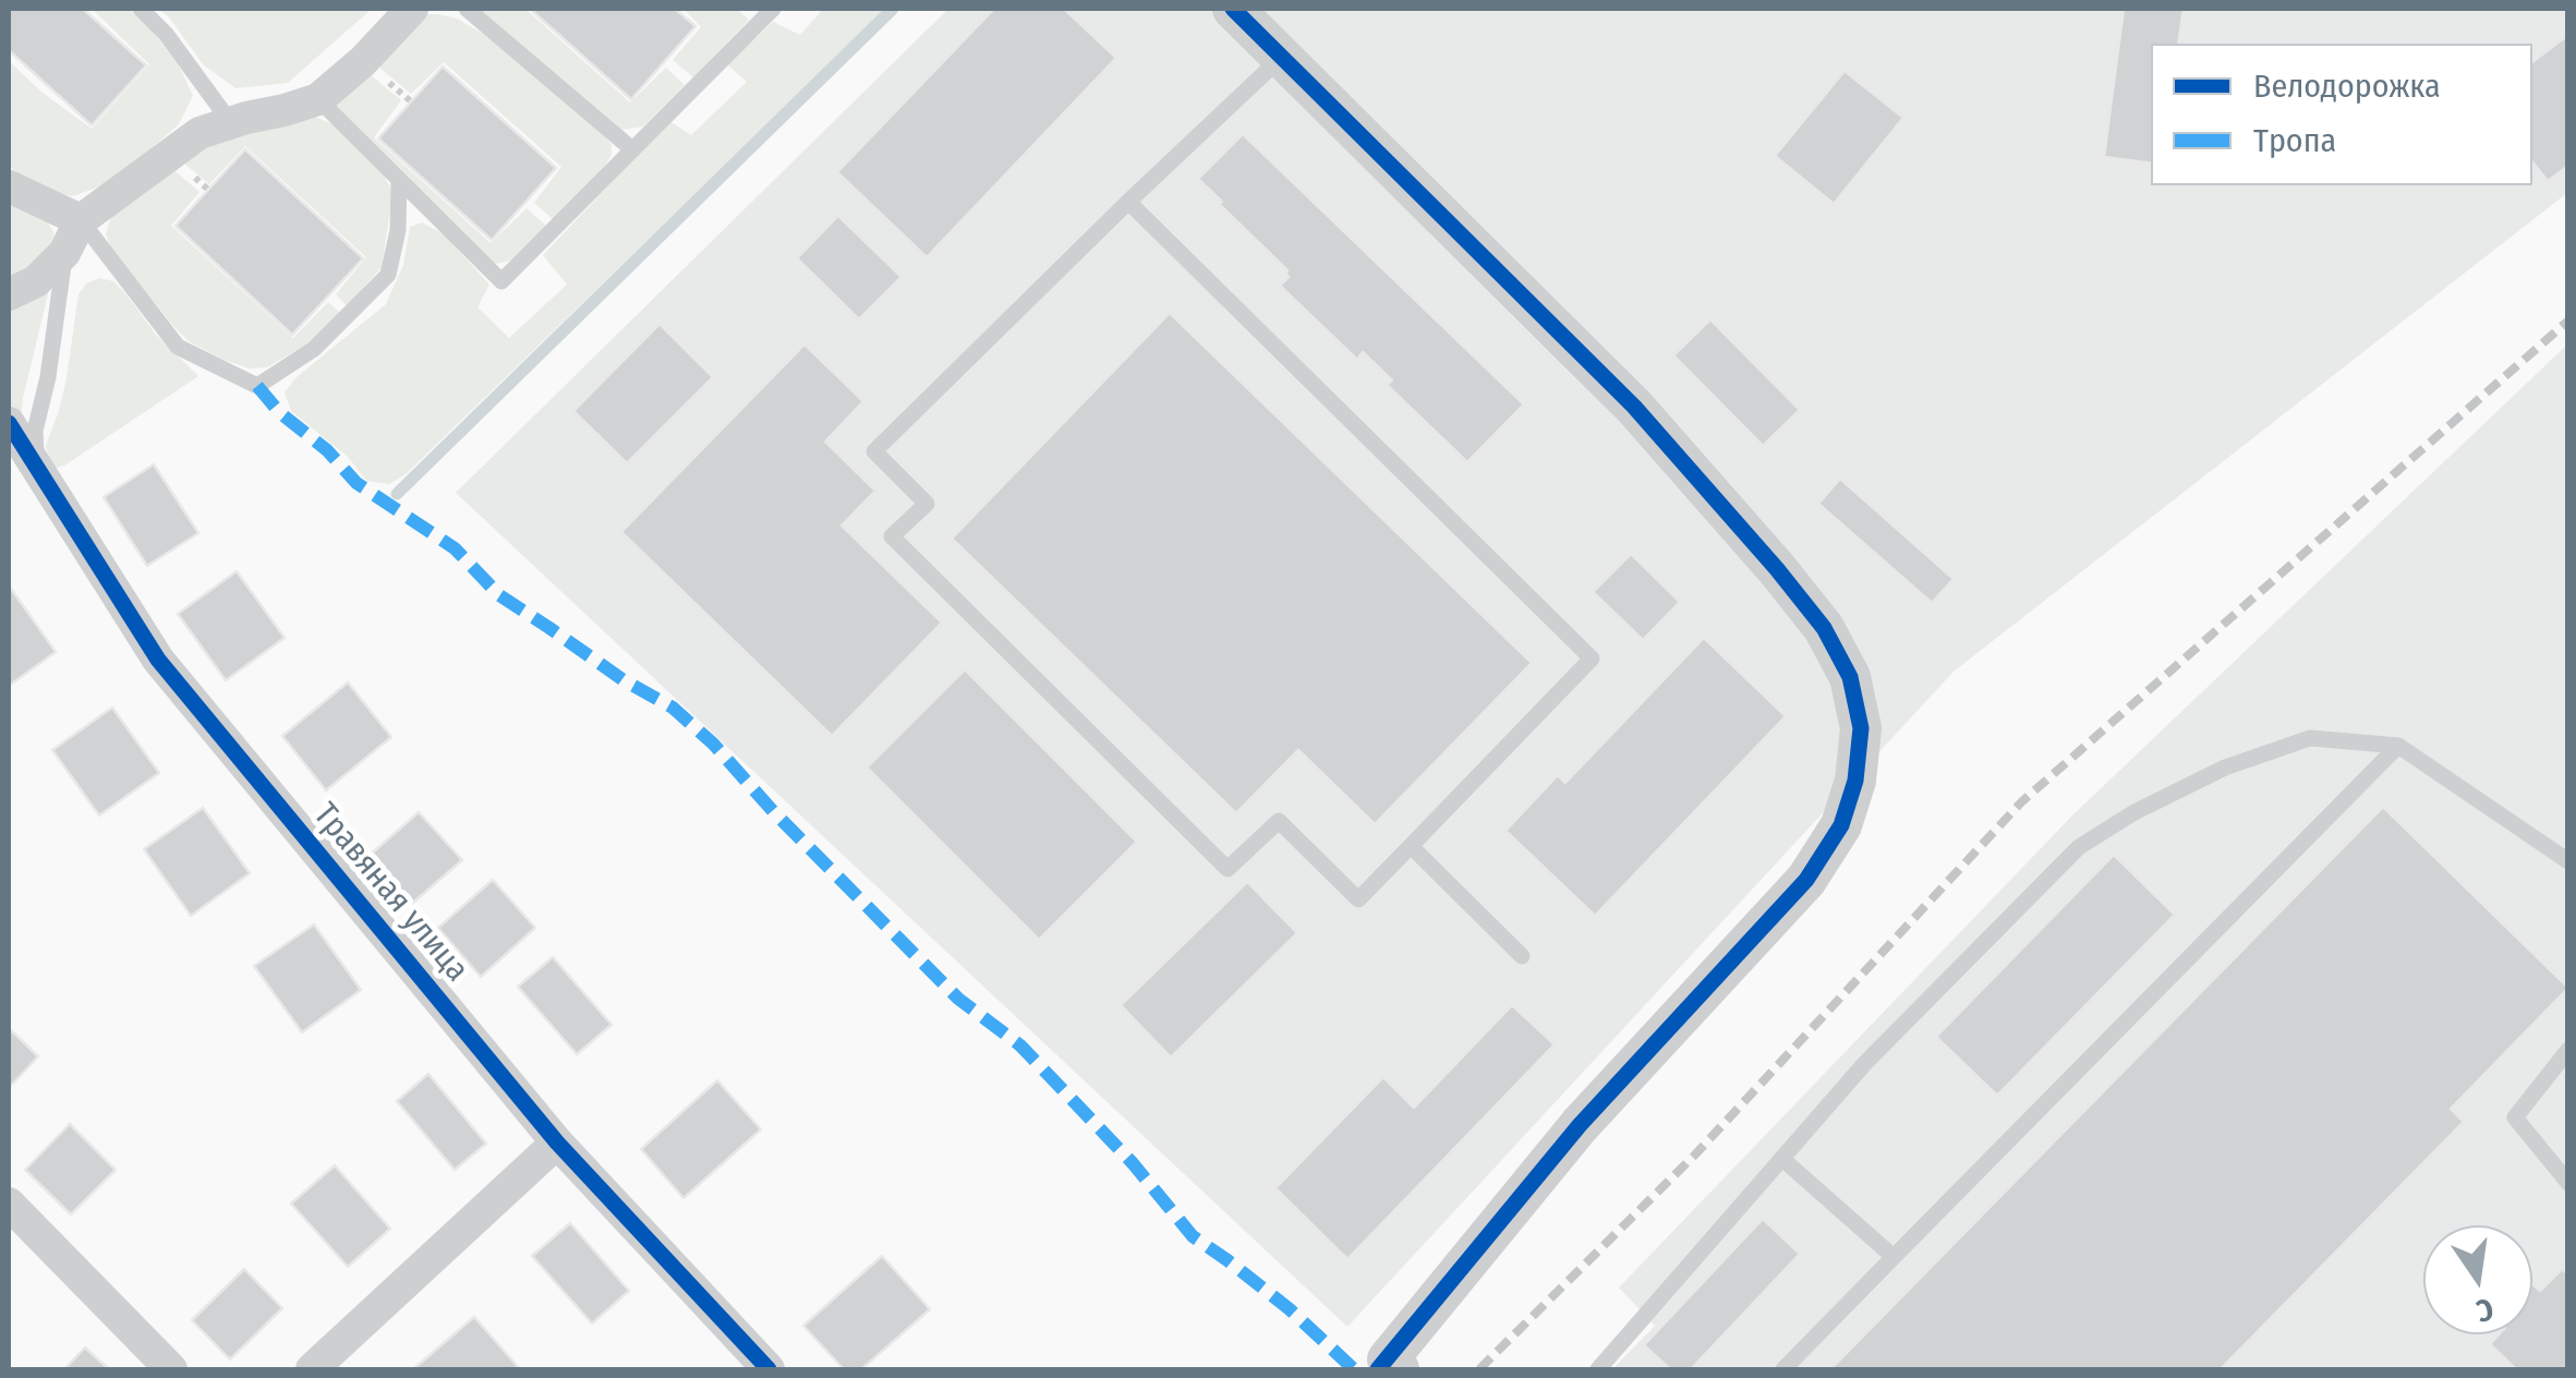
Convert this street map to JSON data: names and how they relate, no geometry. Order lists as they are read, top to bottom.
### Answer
{
  "streets": {
    "street": ["Травяная улица"]
  },
  "legend": ["Велодорожка", "Тропа"],
  "north": "bottom"
}
